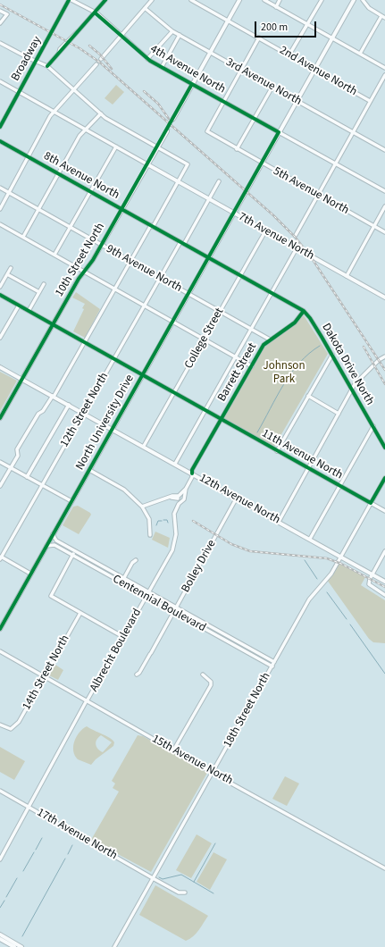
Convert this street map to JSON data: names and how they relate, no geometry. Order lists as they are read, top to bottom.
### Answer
{
  "streets": {
    "main road": [
      "7th Avenue North",
      "10th Street North",
      "North University Drive",
      "12th Avenue North"
    ],
    "street": [
      "Broadway",
      "4th Avenue North",
      "2nd Avenue North",
      "3rd Avenue North",
      "8th Avenue North",
      "5th Avenue North",
      "9th Avenue North",
      "College Street",
      "Dakota Drive North",
      "Barrett Street",
      "12th Street North",
      "11th Avenue North",
      "Bolley Drive",
      "Centennial Boulevard",
      "Albrecht Boulevard",
      "14th Street North",
      "18th Street North",
      "15th Avenue North",
      "17th Avenue North"
    ]
  },
  "crossings": [
    ["Broadway", "7th Avenue North"],
    ["4th Avenue North", "5th Avenue North"],
    ["4th Avenue North", "North University Drive"],
    ["2nd Avenue North", "North University Drive"],
    ["3rd Avenue North", "North University Drive"],
    ["8th Avenue North", "10th Street North"],
    ["8th Avenue North", "College Street"],
    ["8th Avenue North", "Dakota Drive North"],
    ["8th Avenue North", "Barrett Street"],
    ["8th Avenue North", "12th Street North"],
    ["8th Avenue North", "North University Drive"],
    ["5th Avenue North", "North University Drive"],
    ["7th Avenue North", "10th Street North"],
    ["7th Avenue North", "College Street"],
    ["7th Avenue North", "12th Street North"],
    ["7th Avenue North", "North University Drive"],
    ["10th Street North", "9th Avenue North"],
    ["10th Street North", "11th Avenue North"],
    ["10th Street North", "12th Avenue North"],
    ["9th Avenue North", "College Street"],
    ["9th Avenue North", "Barrett Street"],
    ["9th Avenue North", "12th Street North"],
    ["9th Avenue North", "North University Drive"],
    ["College Street", "11th Avenue North"],
    ["College Street", "12th Avenue North"],
    ["Dakota Drive North", "Barrett Street"],
    ["Barrett Street", "11th Avenue North"],
    ["Barrett Street", "12th Avenue North"],
    ["Barrett Street", "Albrecht Boulevard"],
    ["12th Street North", "11th Avenue North"],
    ["12th Street North", "12th Avenue North"],
    ["North University Drive", "11th Avenue North"],
    ["North University Drive", "12th Avenue North"],
    ["North University Drive", "Centennial Boulevard"],
    ["11th Avenue North", "18th Street North"],
    ["12th Avenue North", "Bolley Drive"],
    ["12th Avenue North", "Albrecht Boulevard"],
    ["12th Avenue North", "18th Street North"],
    ["Bolley Drive", "Centennial Boulevard"],
    ["Centennial Boulevard", "Albrecht Boulevard"],
    ["Centennial Boulevard", "18th Street North"],
    ["Albrecht Boulevard", "15th Avenue North"],
    ["Albrecht Boulevard", "17th Avenue North"],
    ["14th Street North", "15th Avenue North"],
    ["18th Street North", "15th Avenue North"],
    ["18th Street North", "17th Avenue North"]
  ],
  "parks": ["Johnson Park"],
  "scale_bar": "200 m"
}
